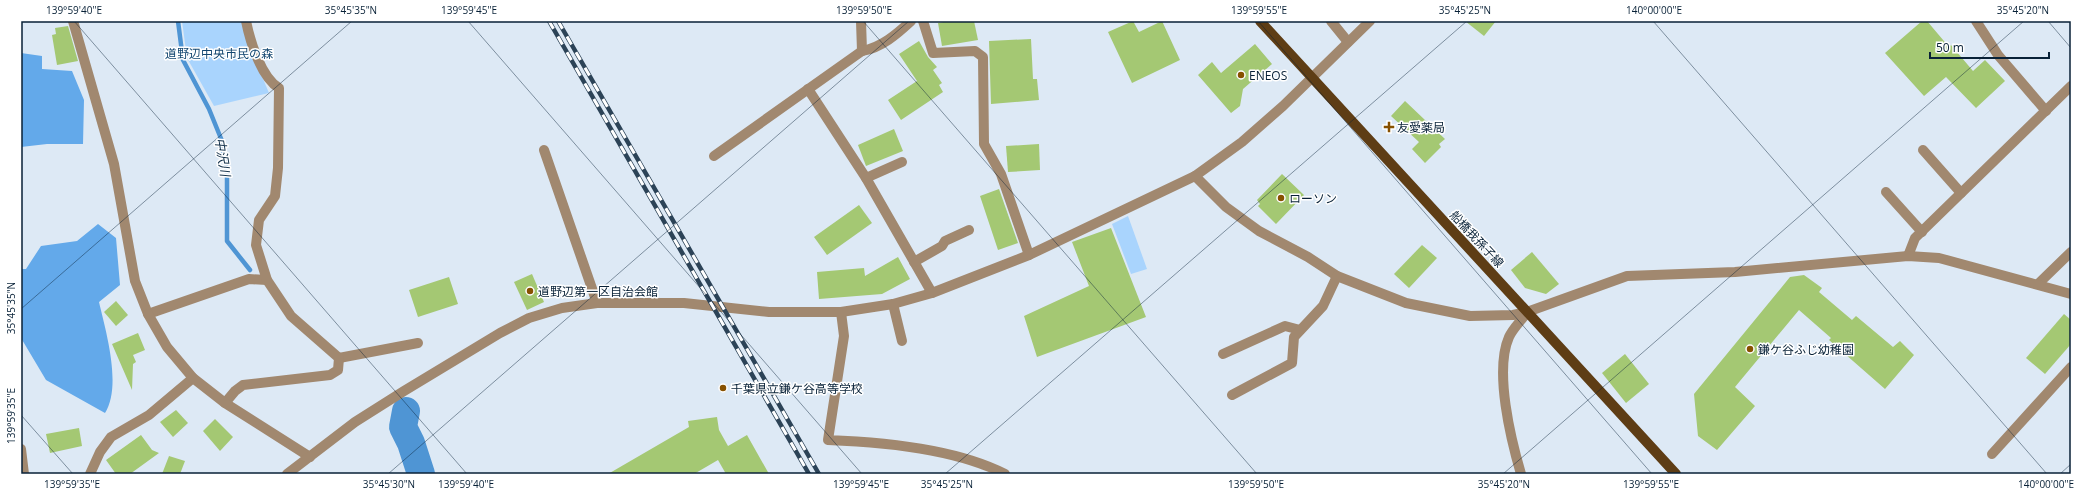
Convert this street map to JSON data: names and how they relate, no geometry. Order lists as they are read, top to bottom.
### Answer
{
  "streets": {
    "main road": ["船橋我孫子線"]
  },
  "water": ["中沢川"],
  "parks": ["道野辺中央市民の森"],
  "places": {
    "other": [
      "ENEOS",
      "ローソン",
      "道野辺第一区自治会館",
      "鎌ケ谷ふじ幼稚園",
      "千葉県立鎌ケ谷高等学校"
    ],
    "health": ["友愛薬局"]
  },
  "scale_bar": "50 m",
  "coordinates": [
    "139°59'40\"E",
    "35°45'35\"N",
    "139°59'45\"E",
    "139°59'50\"E",
    "139°59'55\"E",
    "35°45'25\"N",
    "140°00'00\"E",
    "35°45'20\"N",
    "139°59'35\"E",
    "35°45'30\"N"
  ]
}
